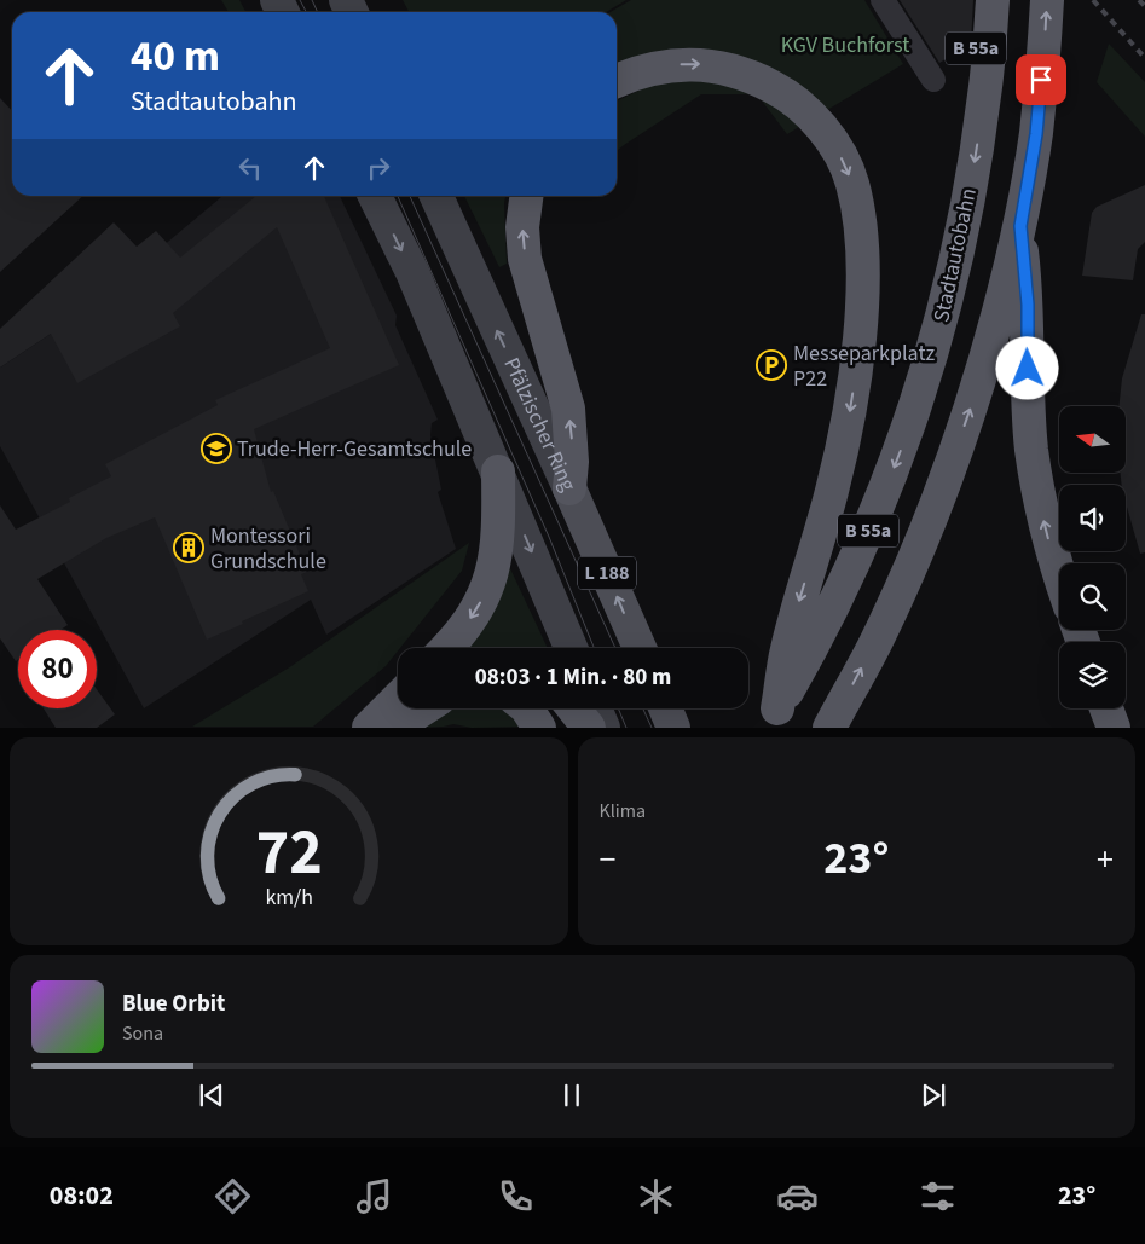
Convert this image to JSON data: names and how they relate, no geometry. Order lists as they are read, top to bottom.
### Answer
{
  "streets": {
    "highway": ["B 55a", "Stadtautobahn"],
    "main road": ["Pfälzischer Ring", "L 188"]
  },
  "crossings": [
    ["B 55a", "Stadtautobahn"]
  ],
  "parks": ["KGV Buchforst"],
  "places": {
    "parking": ["Messeparkplatz P22"],
    "school or university": ["Trude-Herr-Gesamtschule"],
    "building": ["Montessori Grundschule"]
  },
  "north": "left",
  "page": {
    "turn": ["40 m", "Stadtautobahn"],
    "limit": "80",
    "trip": "08:03 · 1 Min. · 80 m",
    "tile": "Klima",
    "heat": ["−", "23°", "+"],
    "song": ["Blue Orbit", "Sona"],
    "tabs": ["08:02", "23°"],
    "gauge": ["72", "km/h"]
  }
}
